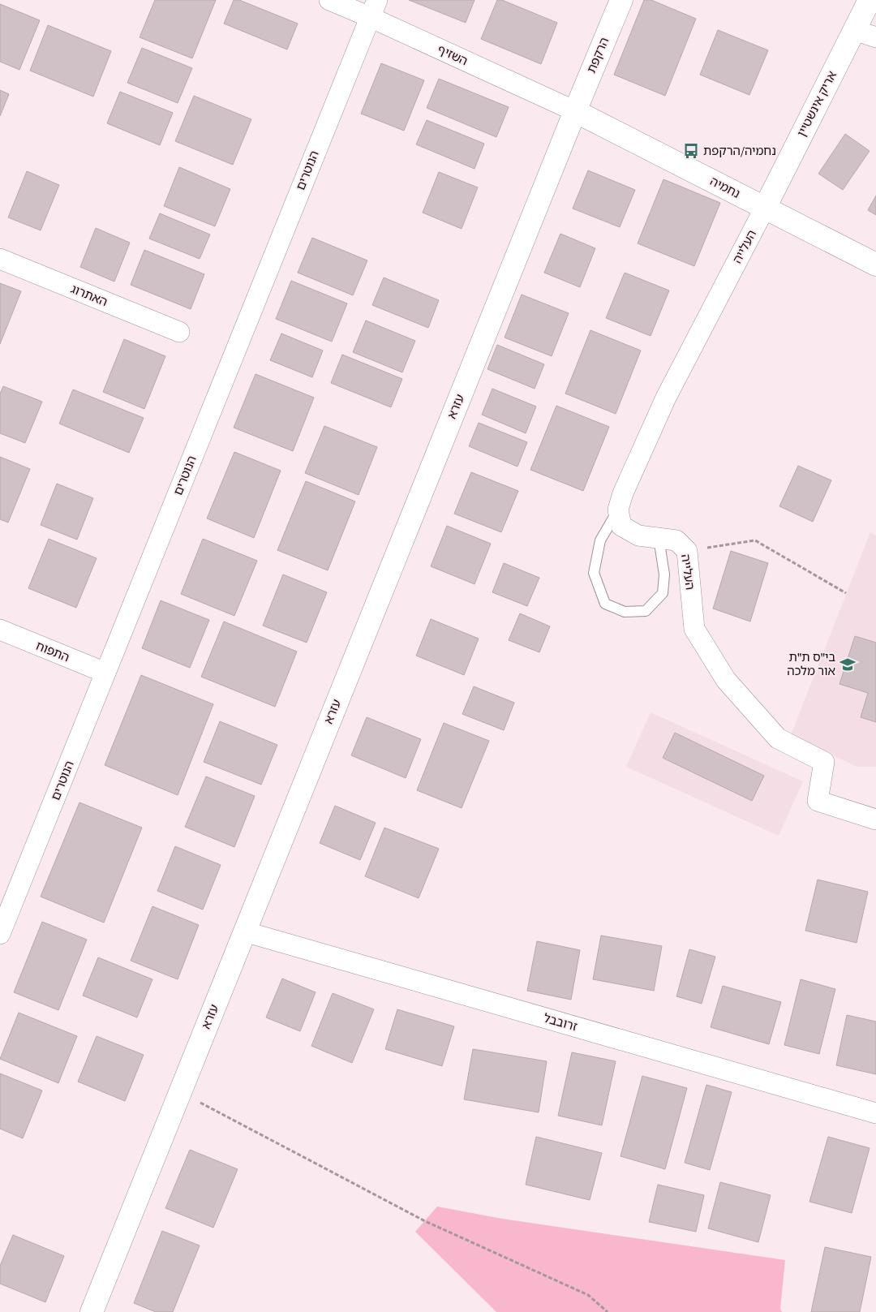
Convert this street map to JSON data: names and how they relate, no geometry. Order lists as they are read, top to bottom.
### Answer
{
  "streets": {
    "street": [
      "השזיף",
      "הרקפת",
      "אריק אינשטיין",
      "הנוטרים",
      "נחמיה",
      "העלייה",
      "האתרוג",
      "עזרא",
      "התפוח",
      "זרובבל"
    ]
  },
  "crossings": [
    ["השזיף", "הרקפת"],
    ["השזיף", "הנוטרים"],
    ["השזיף", "נחמיה"],
    ["השזיף", "עזרא"],
    ["הרקפת", "נחמיה"],
    ["הרקפת", "עזרא"],
    ["אריק אינשטיין", "נחמיה"],
    ["אריק אינשטיין", "העלייה"],
    ["הנוטרים", "התפוח"],
    ["נחמיה", "העלייה"],
    ["נחמיה", "עזרא"],
    ["עזרא", "זרובבל"]
  ],
  "places": {
    "bus stop": ["נחמיה/הרקפת"],
    "school or university": ["בי\"ס ת\"ת אור מלכה"]
  }
}
